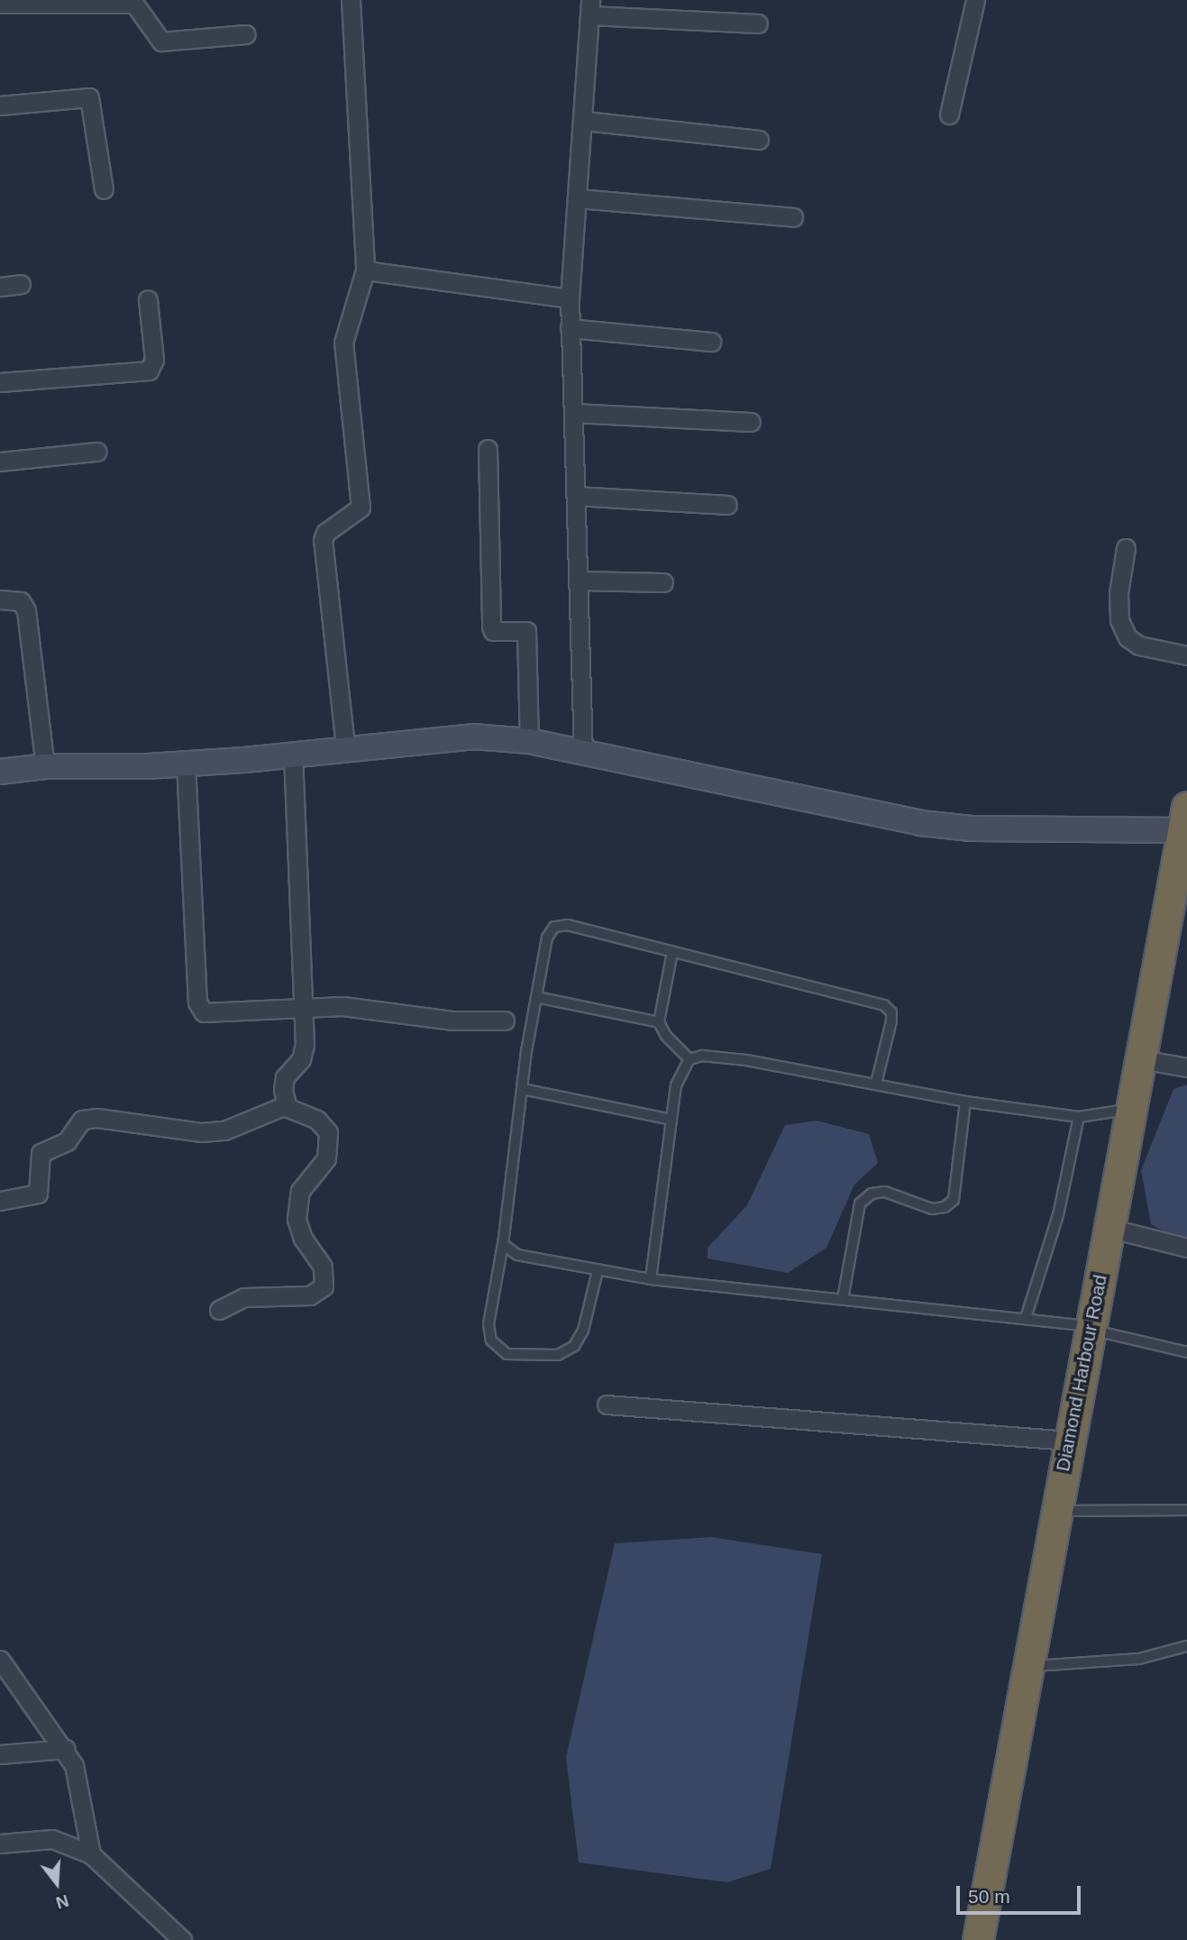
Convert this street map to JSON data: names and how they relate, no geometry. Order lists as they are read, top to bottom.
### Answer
{
  "streets": {
    "highway": ["Diamond Harbour Road"]
  },
  "scale_bar": "50 m",
  "north": "bottom"
}
